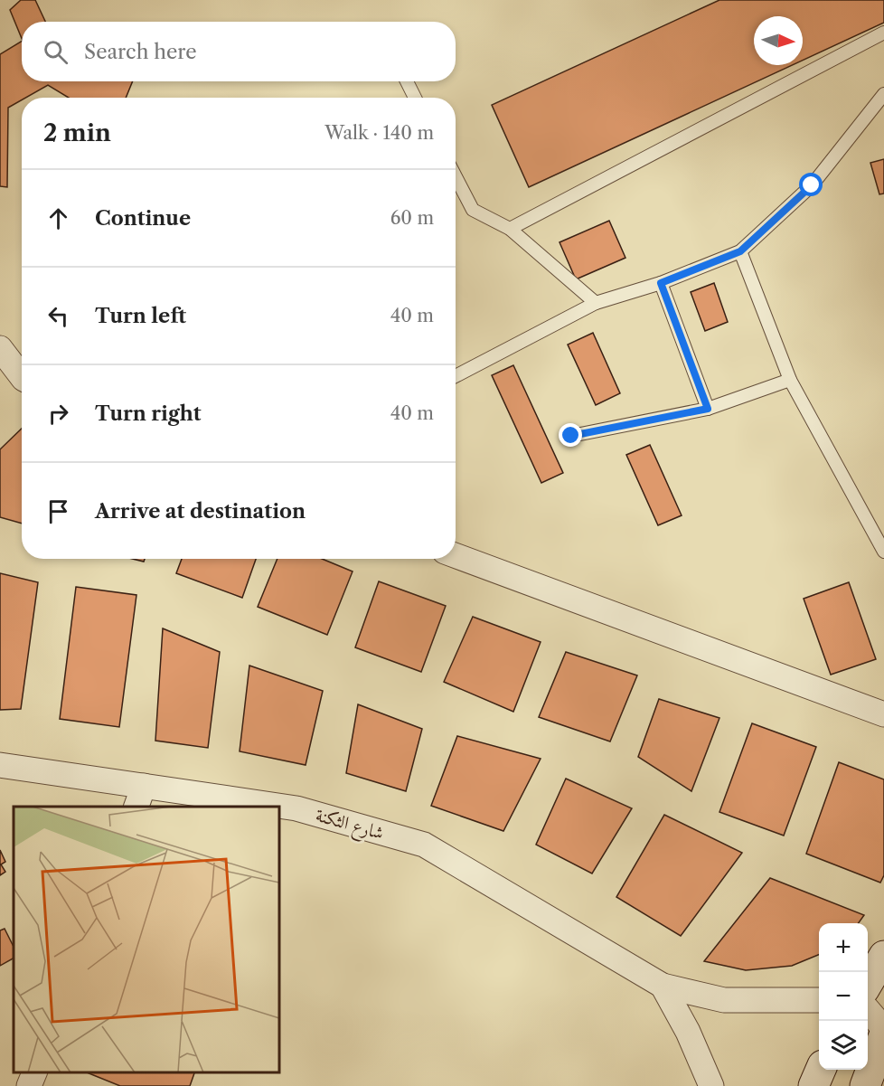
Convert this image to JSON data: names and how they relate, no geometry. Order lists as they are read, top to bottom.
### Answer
{
  "streets": {
    "street": ["شارع الثكنة"]
  },
  "north": "right",
  "page": {
    "search": "Search here",
    "heading": ["2 min", "Walk · 140 m"],
    "list": [
      ["Continue", "60 m"],
      ["Turn left", "40 m"],
      ["Turn right", "40 m"],
      "Arrive at destination"
    ],
    "map_buttons": ["+", "−"]
  }
}
